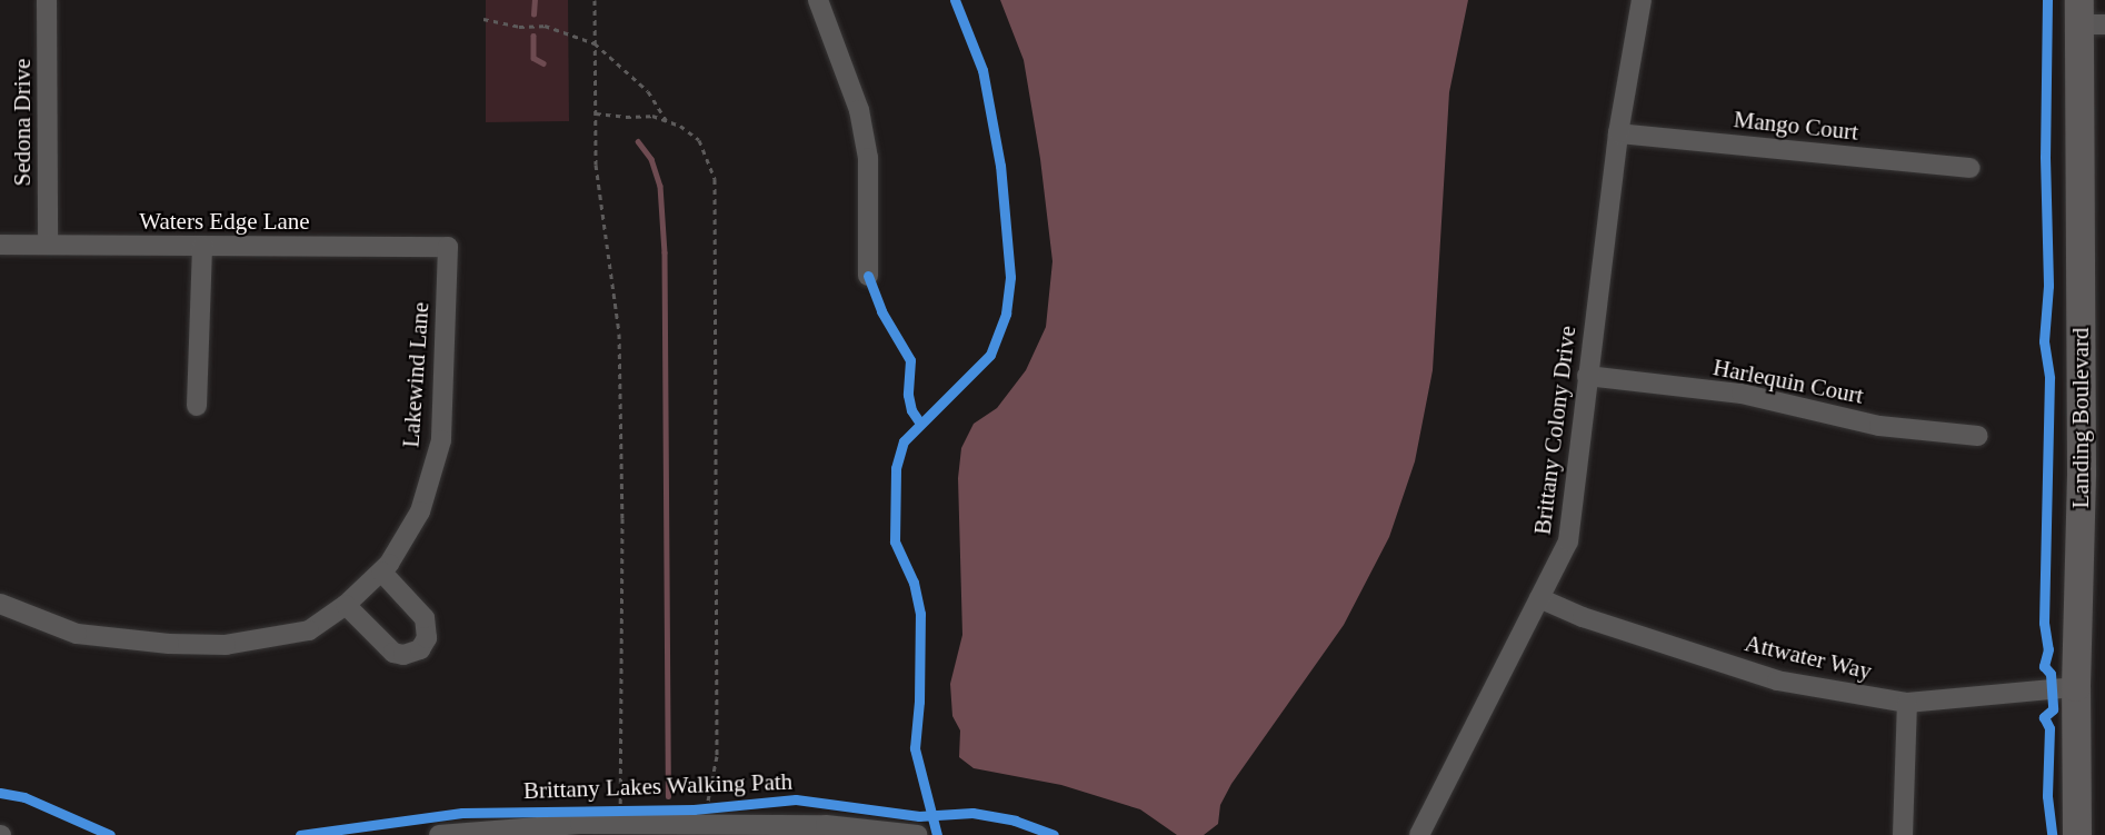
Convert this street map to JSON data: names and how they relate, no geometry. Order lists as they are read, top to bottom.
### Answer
{
  "streets": {
    "street": [
      "Sedona Drive",
      "Mango Court",
      "Waters Edge Lane",
      "Lakewind Lane",
      "Harlequin Court",
      "Landing Boulevard",
      "Brittany Colony Drive",
      "Attwater Way"
    ],
    "cycle path": ["Brittany Lakes Walking Path"]
  },
  "crossings": [
    ["Sedona Drive", "Waters Edge Lane"],
    ["Mango Court", "Brittany Colony Drive"],
    ["Waters Edge Lane", "Lakewind Lane"],
    ["Harlequin Court", "Brittany Colony Drive"],
    ["Landing Boulevard", "Attwater Way"],
    ["Brittany Colony Drive", "Attwater Way"]
  ]
}
